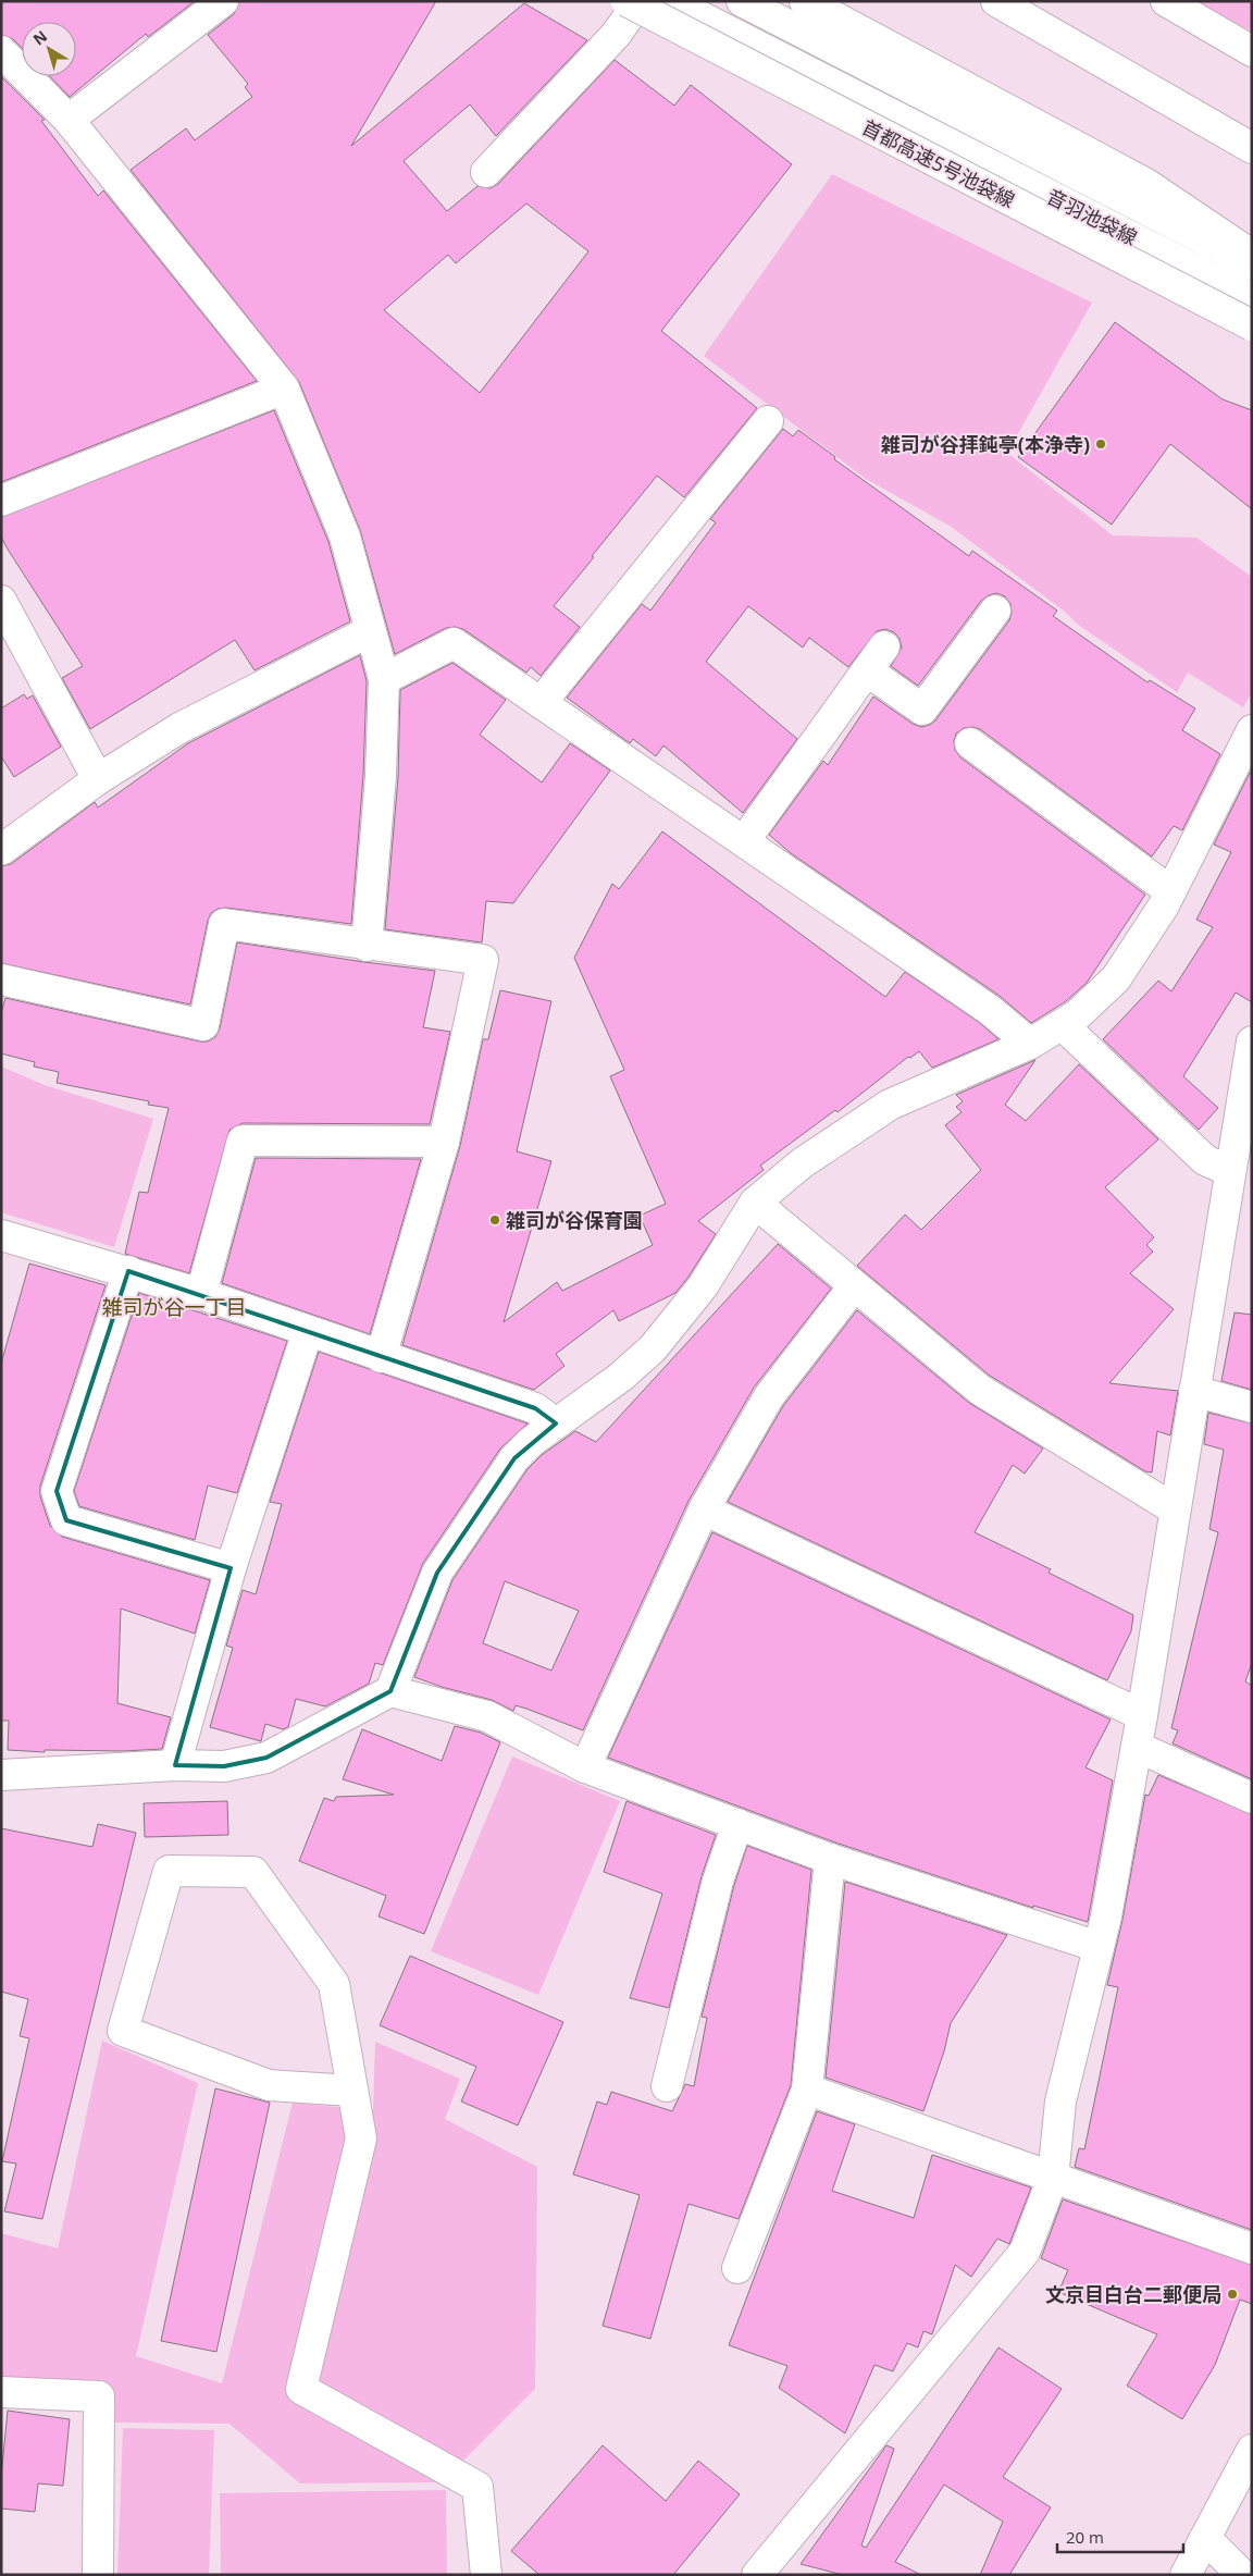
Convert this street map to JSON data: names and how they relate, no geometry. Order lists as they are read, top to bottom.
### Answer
{
  "streets": {
    "main road": ["首都高速5号池袋線", "音羽池袋線"]
  },
  "districts": ["雑司が谷一丁目"],
  "places": ["雑司が谷拝鈍亭(本浄寺)", "雑司が谷保育園", "文京目白台二郵便局"],
  "scale_bar": "20 m",
  "north": "top left"
}
